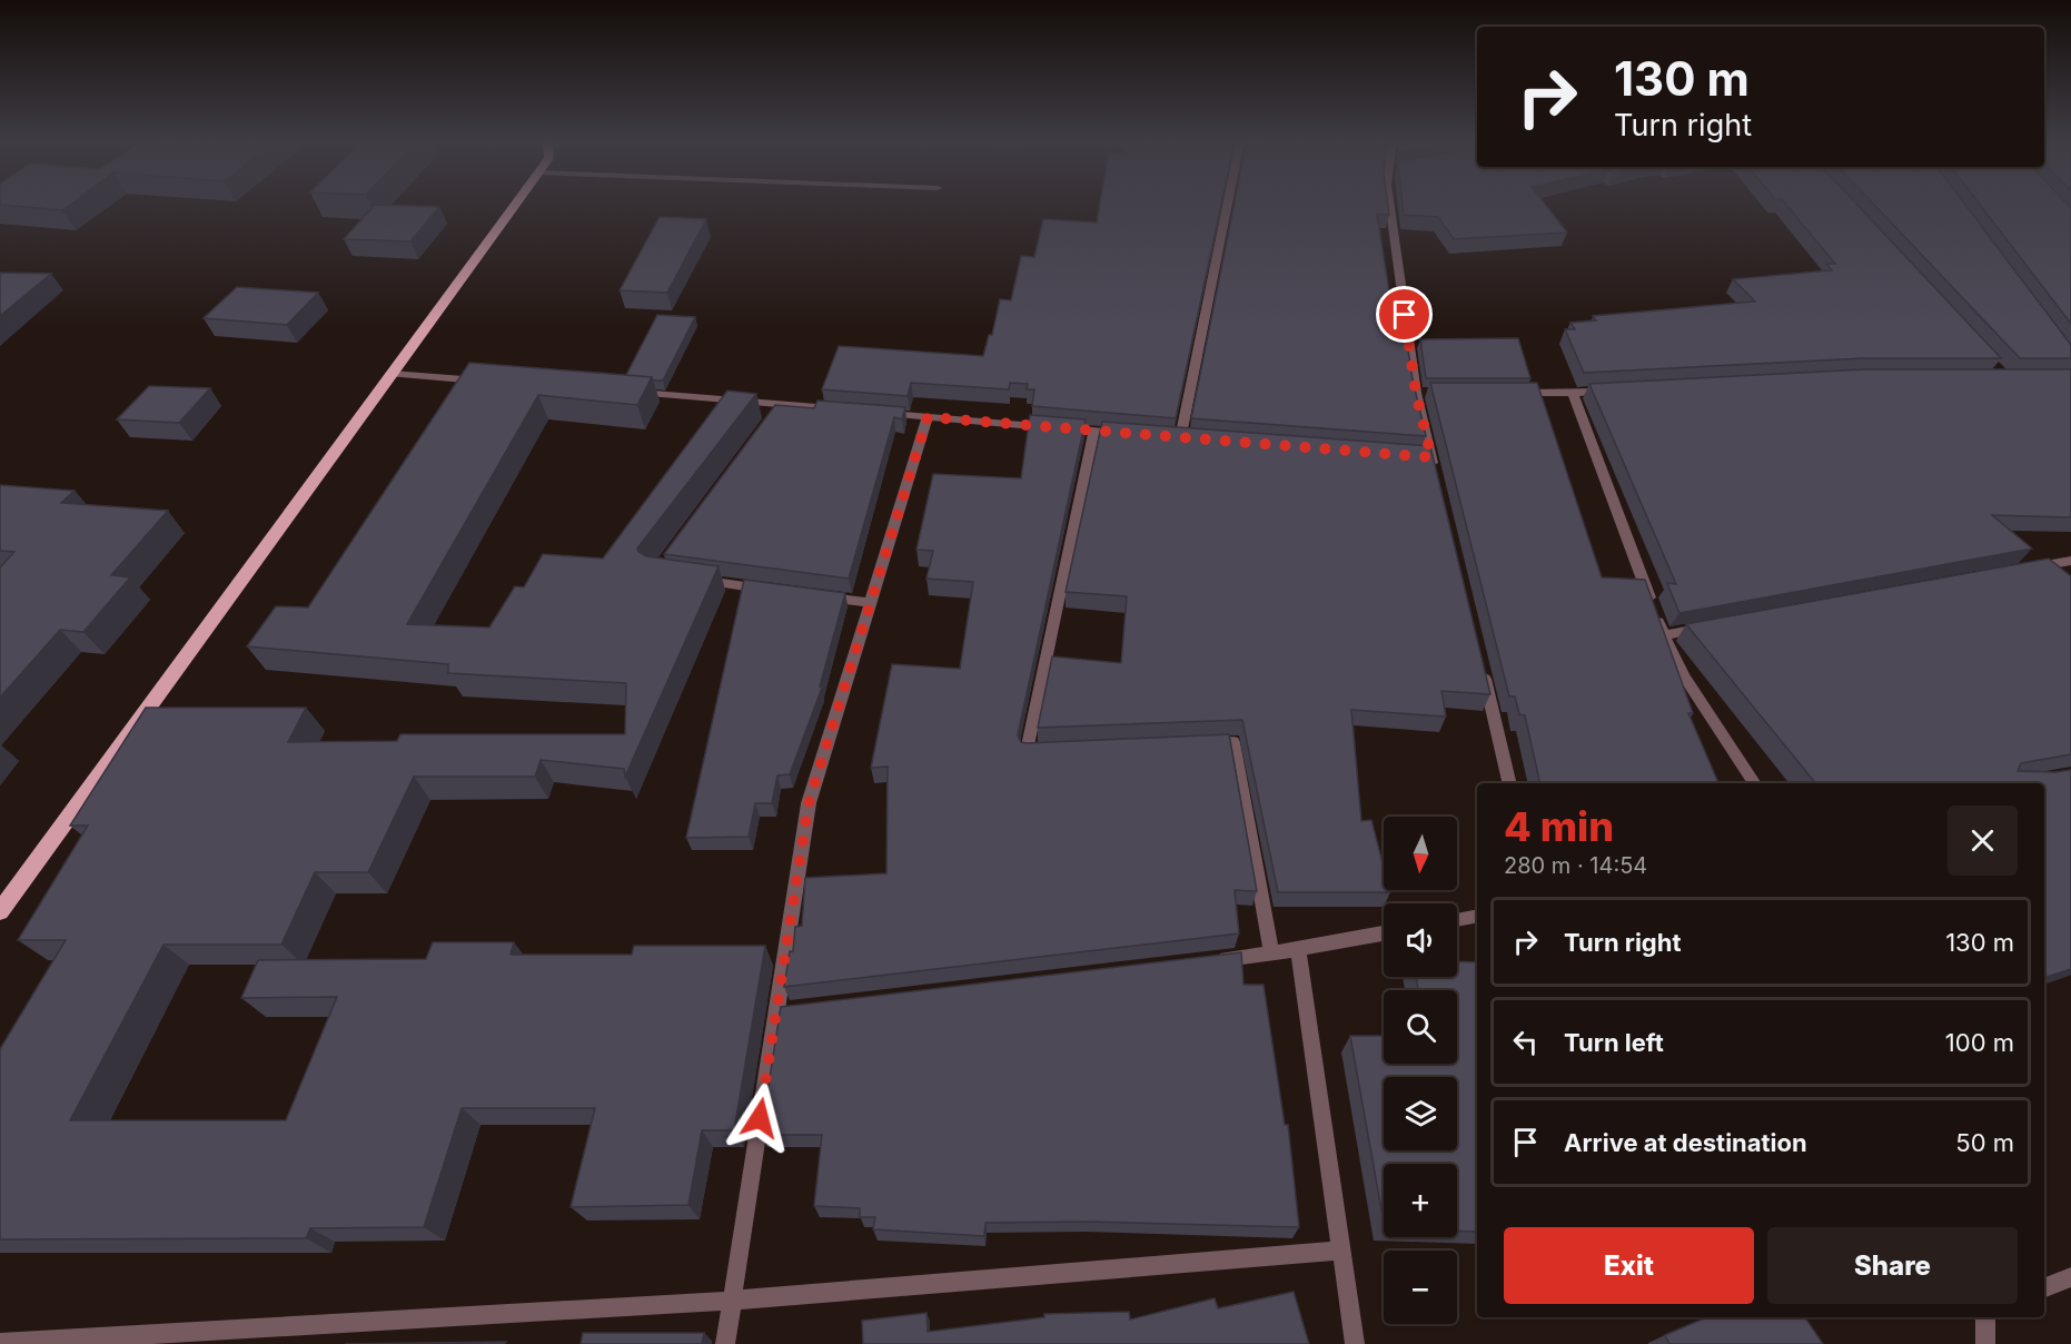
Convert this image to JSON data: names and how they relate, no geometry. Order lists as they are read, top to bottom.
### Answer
{
  "north": "bottom",
  "page": {
    "turn": ["130 m", "Turn right"],
    "heading": ["4 min", "280 m · 14:54"],
    "map_buttons": ["+", "−"],
    "list": [
      {
        "name": "Turn right",
        "value": "130 m"
      },
      {
        "name": "Turn left",
        "value": "100 m"
      },
      {
        "name": "Arrive at destination",
        "value": "50 m"
      }
    ],
    "buttons": ["Exit", "Share"]
  }
}
